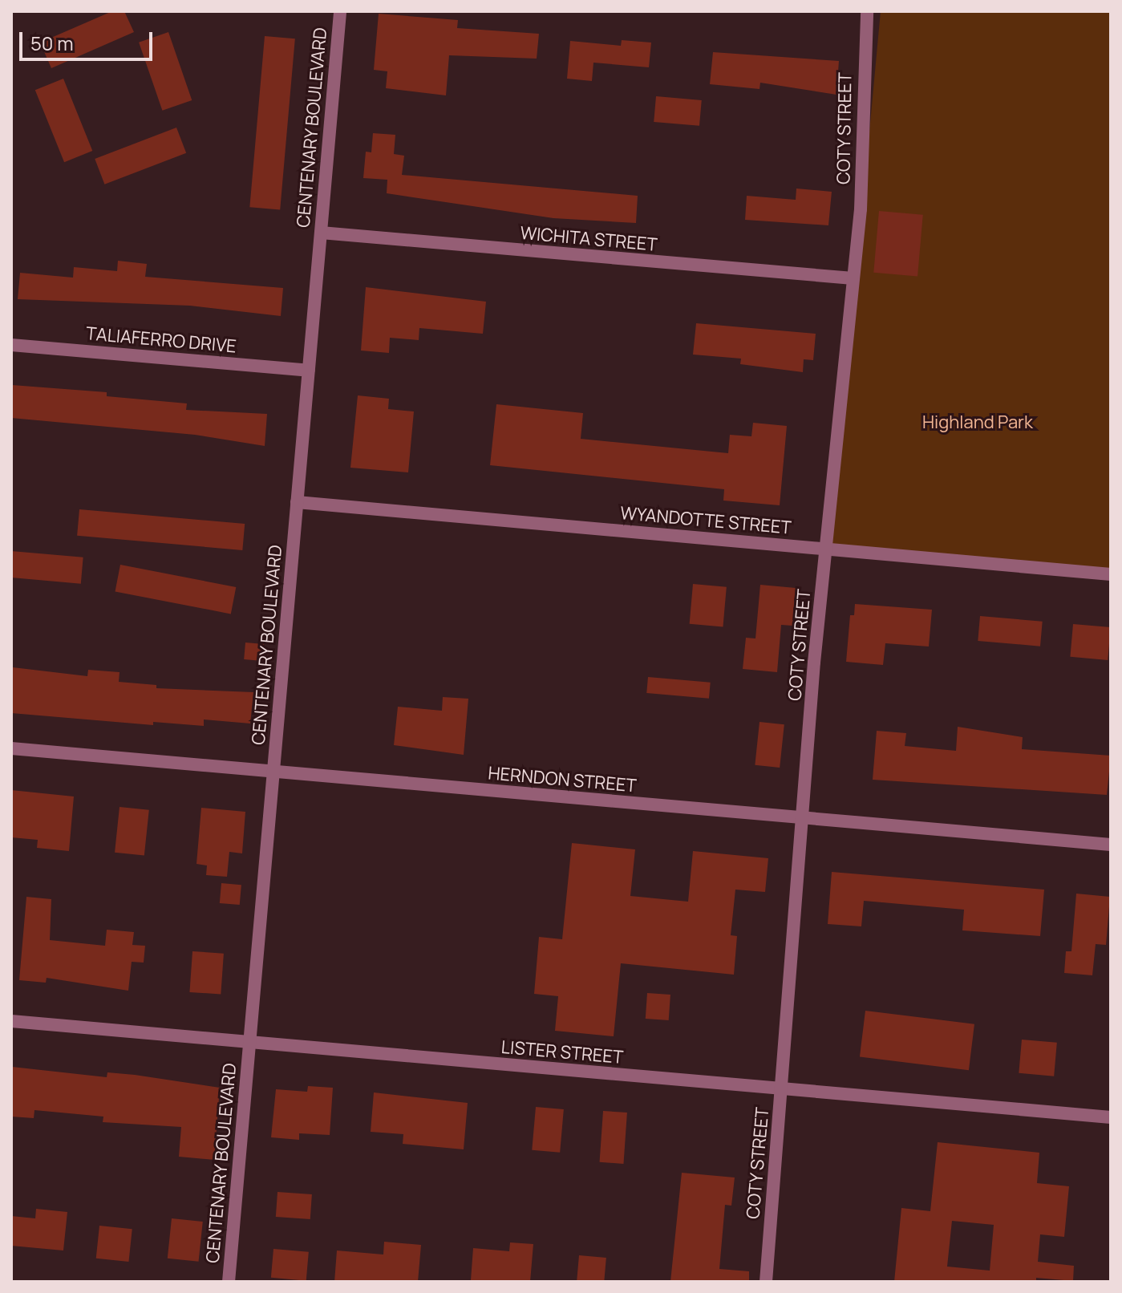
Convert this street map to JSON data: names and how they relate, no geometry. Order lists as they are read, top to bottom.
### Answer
{
  "streets": {
    "street": [
      "CENTENARY BOULEVARD",
      "COTY STREET",
      "WICHITA STREET",
      "TALIAFERRO DRIVE",
      "WYANDOTTE STREET",
      "HERNDON STREET",
      "LISTER STREET"
    ]
  },
  "crossings": [
    ["CENTENARY BOULEVARD", "WICHITA STREET"],
    ["CENTENARY BOULEVARD", "TALIAFERRO DRIVE"],
    ["CENTENARY BOULEVARD", "WYANDOTTE STREET"],
    ["CENTENARY BOULEVARD", "HERNDON STREET"],
    ["CENTENARY BOULEVARD", "LISTER STREET"],
    ["COTY STREET", "WICHITA STREET"],
    ["COTY STREET", "WYANDOTTE STREET"],
    ["COTY STREET", "HERNDON STREET"],
    ["COTY STREET", "LISTER STREET"]
  ],
  "parks": ["Highland Park"],
  "scale_bar": "50 m"
}
